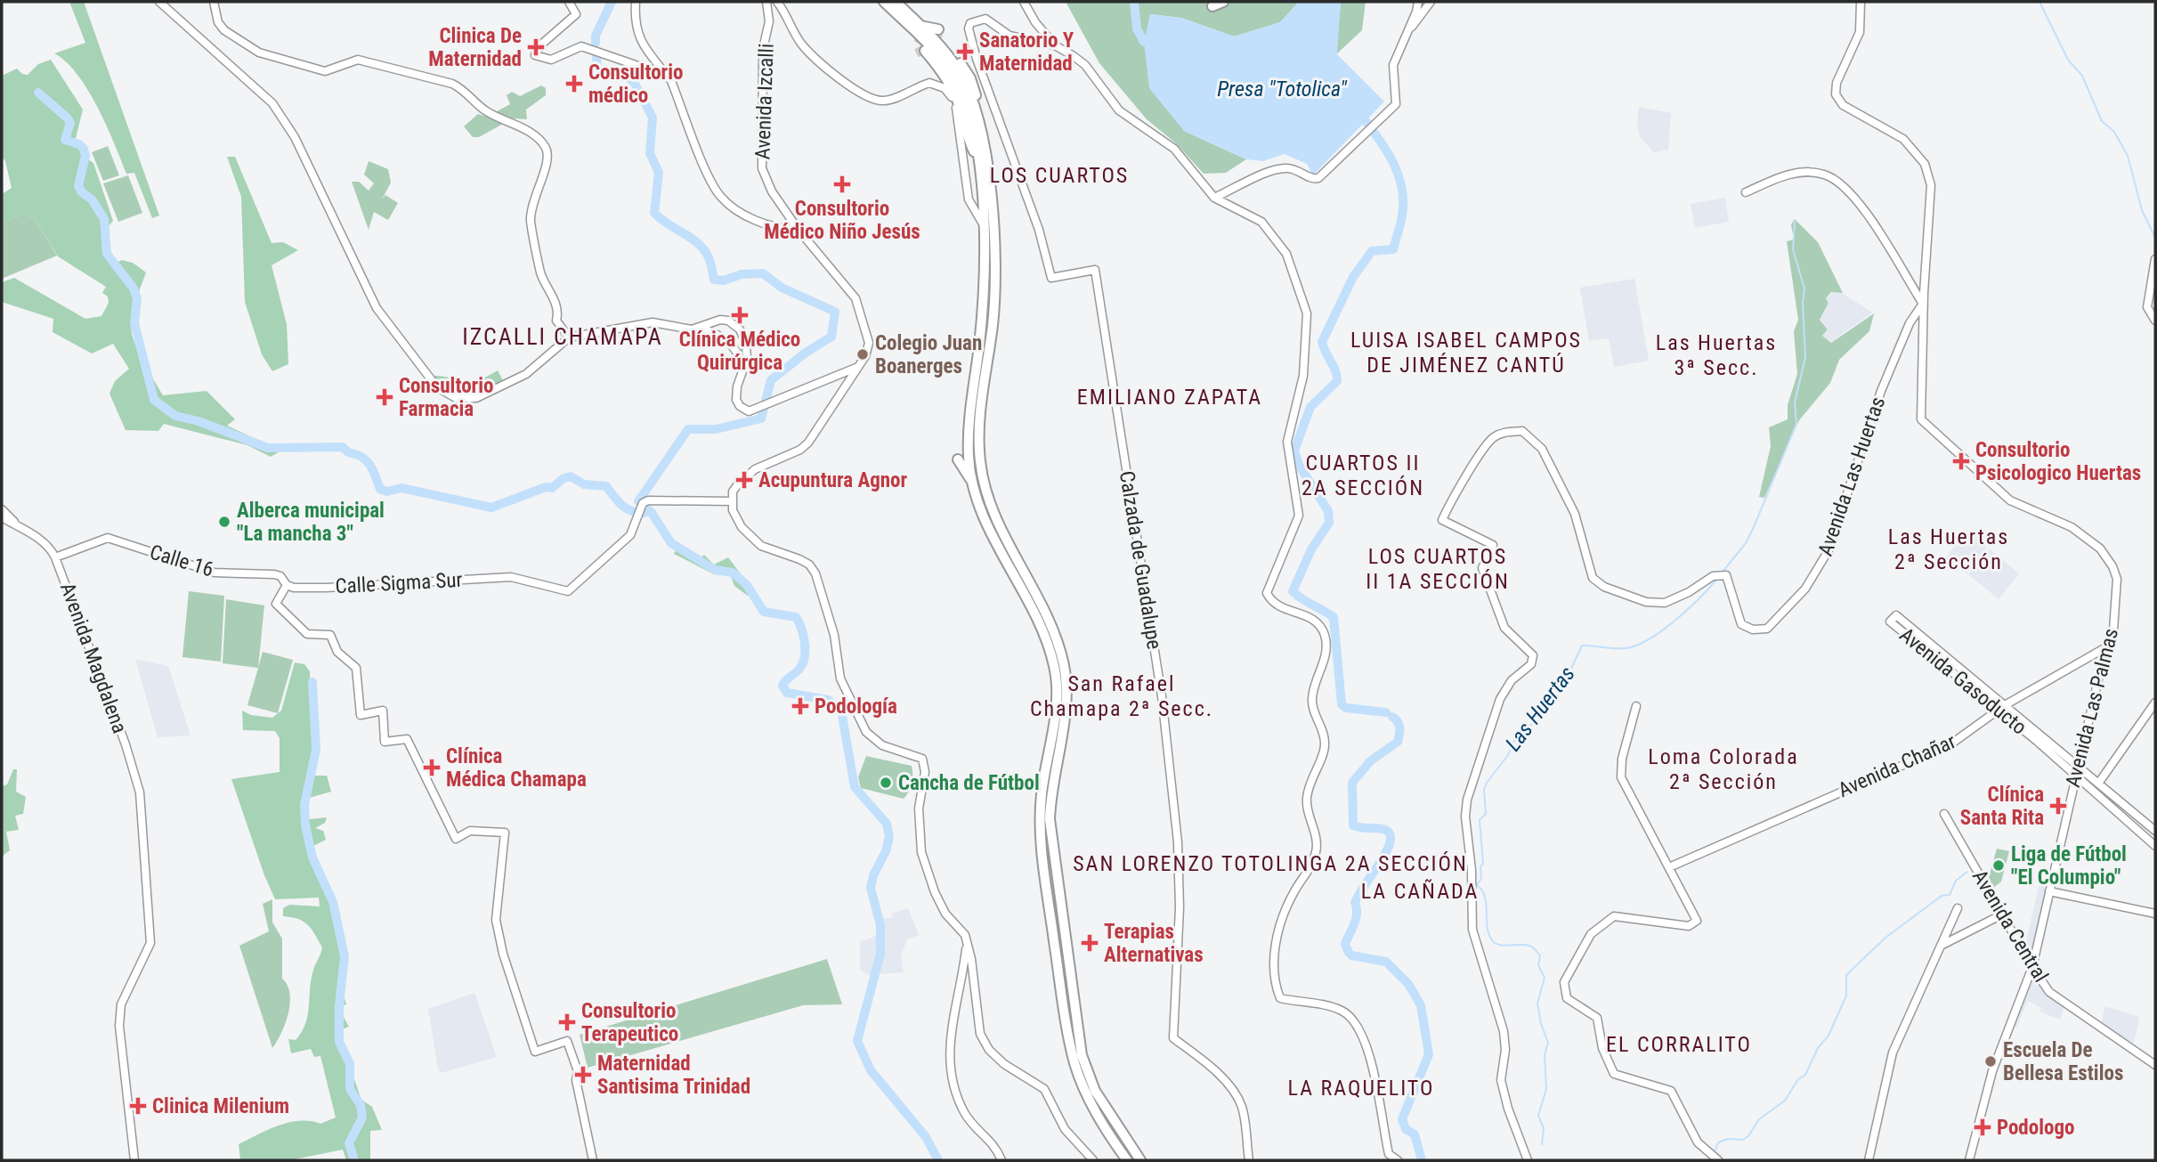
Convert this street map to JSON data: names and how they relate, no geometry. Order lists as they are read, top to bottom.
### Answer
{
  "streets": {
    "street": [
      "Avenida Izcalli",
      "Avenida Las Huertas",
      "Calzada de Guadalupe",
      "Calle 16",
      "Calle Sigma Sur",
      "Avenida Magdalena",
      "Avenida Gasoducto",
      "Avenida Las Palmas",
      "Avenida Chañar",
      "Avenida Central"
    ]
  },
  "crossings": [
    ["Avenida Izcalli", "Calle Sigma Sur"],
    ["Avenida Las Huertas", "Avenida Las Palmas"],
    ["Calle 16", "Calle Sigma Sur"],
    ["Calle 16", "Avenida Magdalena"],
    ["Avenida Gasoducto", "Avenida Las Palmas"],
    ["Avenida Gasoducto", "Avenida Chañar"],
    ["Avenida Las Palmas", "Avenida Chañar"],
    ["Avenida Las Palmas", "Avenida Central"]
  ],
  "districts": [
    "LOS CUARTOS",
    "IZCALLI CHAMAPA",
    "LUISA ISABEL CAMPOS DE JIMÉNEZ CANTÚ",
    "Las Huertas 3ª Secc.",
    "EMILIANO ZAPATA",
    "CUARTOS II 2A SECCIÓN",
    "Las Huertas 2ª Sección",
    "LOS CUARTOS II 1A SECCIÓN",
    "San Rafael Chamapa 2ª Secc.",
    "Loma Colorada 2ª Sección",
    "SAN LORENZO TOTOLINGA 2A SECCIÓN",
    "LA CAÑADA",
    "EL CORRALITO",
    "LA RAQUELITO"
  ],
  "water": ["Presa \"Totolica\"", "Las Huertas"],
  "places": {
    "health": [
      "Clinica De Maternidad",
      "Sanatorio Y Maternidad",
      "Consultorio médico",
      "Consultorio Médico Niño Jesús",
      "Clínica Médico Quirúrgica",
      "Consultorio Farmacia",
      "Consultorio Psicologico Huertas",
      "Acupuntura Agnor",
      "Podología",
      "Clínica Médica Chamapa",
      "Clínica Santa Rita",
      "Terapias Alternativas",
      "Consultorio Terapeutico",
      "Maternidad Santisima Trinidad",
      "Clinica Milenium",
      "Podologo"
    ],
    "other": [
      "Colegio Juan Boanerges",
      "Alberca municipal \"La mancha 3\"",
      "Cancha de Fútbol",
      "Liga de Fútbol \"El Columpio\"",
      "Escuela De Bellesa Estilos"
    ]
  }
}
